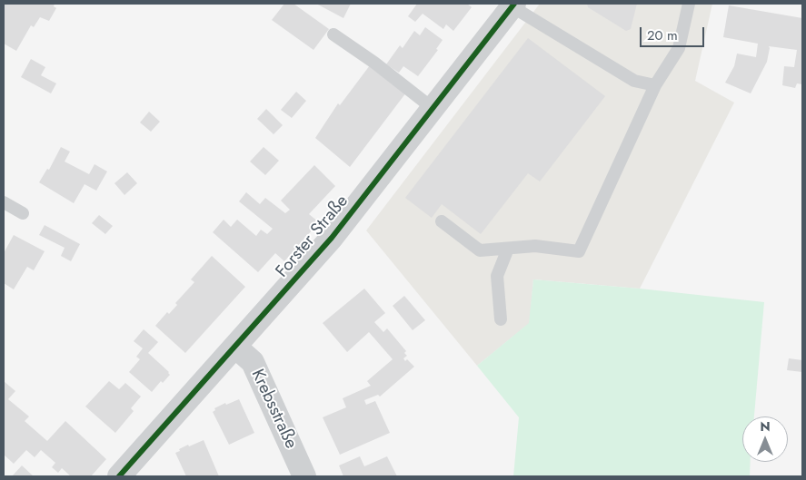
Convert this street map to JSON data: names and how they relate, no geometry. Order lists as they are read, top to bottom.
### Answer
{
  "streets": {
    "street": ["Forster Straße", "Krebsstraße"]
  },
  "crossings": [
    ["Forster Straße", "Krebsstraße"]
  ],
  "scale_bar": "20 m",
  "north": "top"
}
